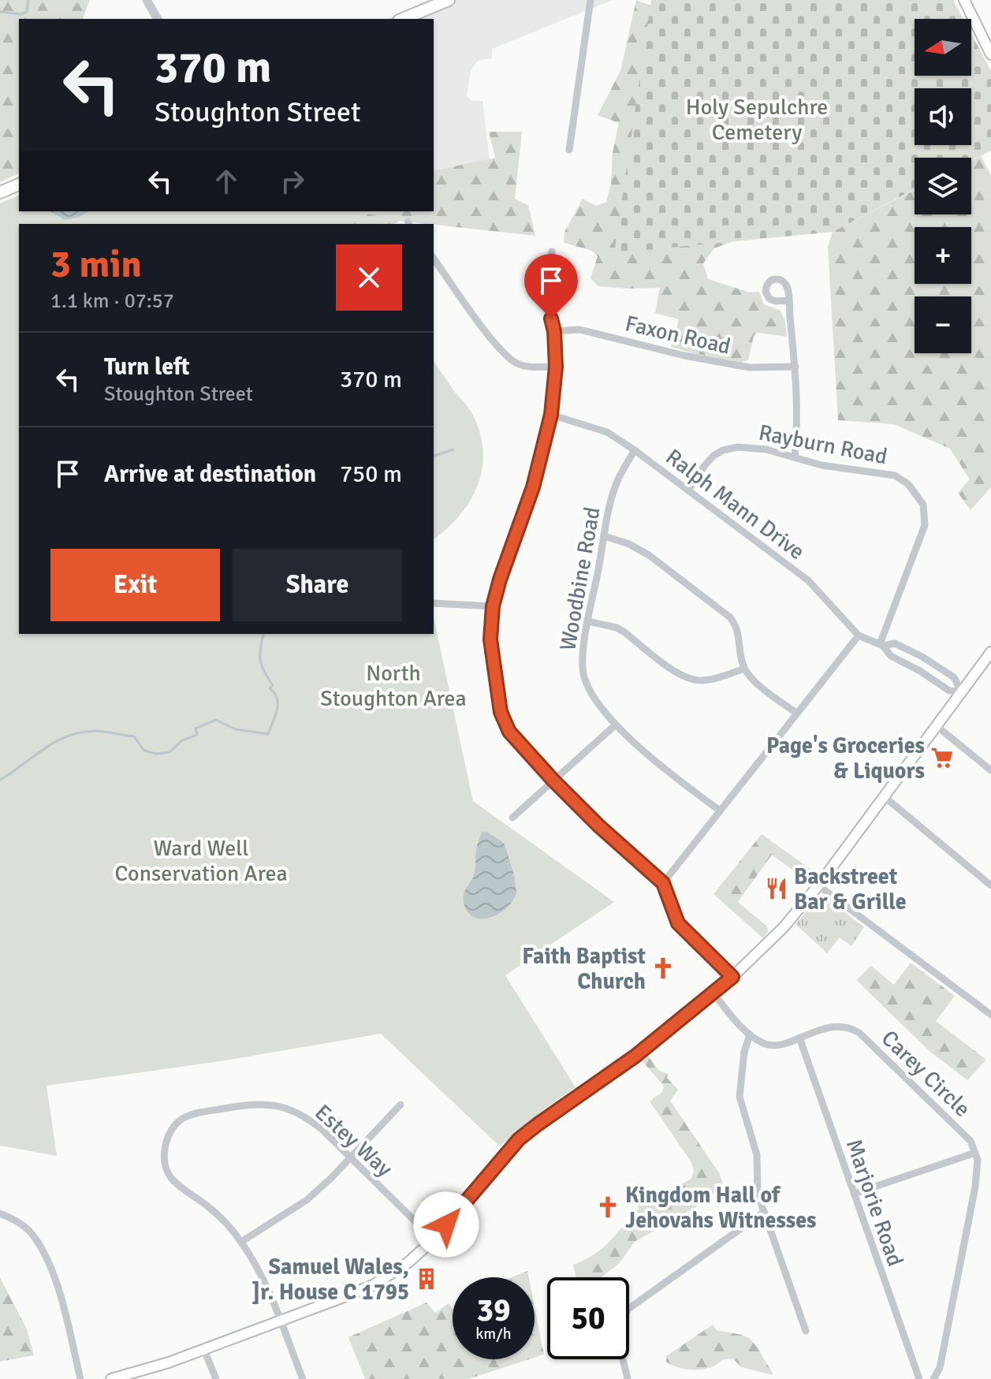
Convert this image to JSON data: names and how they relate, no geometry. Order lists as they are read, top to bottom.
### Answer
{
  "streets": {
    "street": [
      "Faxon Road",
      "Rayburn Road",
      "Ralph Mann Drive",
      "Woodbine Road",
      "Carey Circle",
      "Estey Way",
      "Marjorie Road"
    ]
  },
  "crossings": [
    ["Rayburn Road", "Ralph Mann Drive"],
    ["Ralph Mann Drive", "Woodbine Road"],
    ["Carey Circle", "Marjorie Road"]
  ],
  "parks": ["Holy Sepulchre Cemetery", "North Stoughton Area", "Ward Well Conservation Area"],
  "places": {
    "supermarket": ["Page's Groceries & Liquors"],
    "restaurant": ["Backstreet Bar & Grille"],
    "church": ["Faith Baptist Church", "Kingdom Hall of Jehovahs Witnesses"],
    "building": ["Samuel Wales, ]r. House C 1795"]
  },
  "north": "left",
  "page": {
    "map_buttons": ["+", "−"],
    "turn": ["370 m", "Stoughton Street"],
    "heading": ["3 min", "1.1 km · 07:57"],
    "list": [
      {
        "name": "Turn left",
        "note": "Stoughton Street",
        "value": "370 m"
      },
      {
        "name": "Arrive at destination",
        "value": "750 m"
      }
    ],
    "buttons": ["Exit", "Share"],
    "speed": "39 km/h",
    "limit": "50"
  }
}
